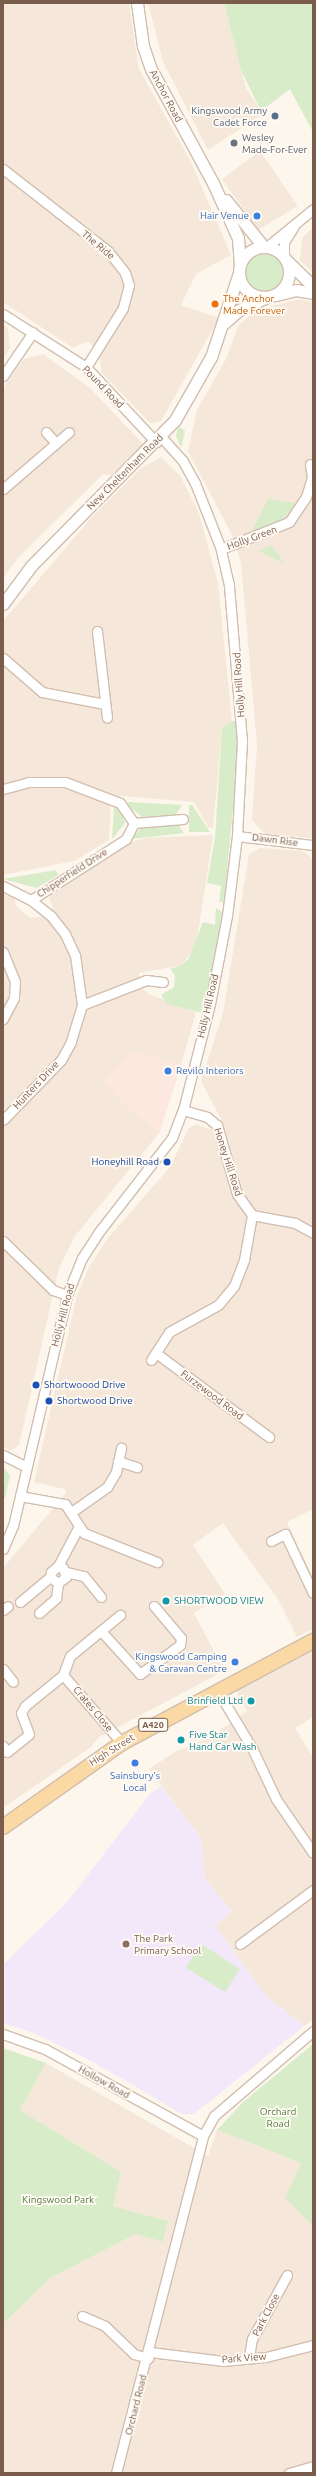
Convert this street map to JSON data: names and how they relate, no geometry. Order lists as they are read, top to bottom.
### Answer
{
  "streets": {
    "main road": ["A420", "High Street"],
    "street": [
      "Anchor Road",
      "The Ride",
      "Pound Road",
      "New Cheltenham Road",
      "Holly Green",
      "Holly Hill Road",
      "Dawn Rise",
      "Chipperfield Drive",
      "Hunters Drive",
      "Honey Hill Road",
      "Furzewood Road",
      "Crates Close",
      "Hollow Road",
      "Park Close",
      "Park View",
      "Orchard Road"
    ]
  },
  "crossings": [
    ["Anchor Road", "New Cheltenham Road"],
    ["The Ride", "Pound Road"],
    ["Pound Road", "New Cheltenham Road"],
    ["Pound Road", "Holly Hill Road"],
    ["New Cheltenham Road", "Holly Hill Road"],
    ["Holly Green", "Holly Hill Road"],
    ["Holly Hill Road", "Dawn Rise"],
    ["Holly Hill Road", "Honey Hill Road"],
    ["Chipperfield Drive", "Hunters Drive"],
    ["Honey Hill Road", "Furzewood Road"],
    ["Crates Close", "High Street"],
    ["Hollow Road", "Orchard Road"],
    ["Park Close", "Park View"],
    ["Park View", "Orchard Road"]
  ],
  "parks": ["Orchard Road", "Kingswood Park"],
  "places": [
    "Kingswood Army Cadet Force",
    "Wesley Made-For-Ever",
    "Hair Venue",
    "The Anchor Made Forever",
    "Revilo Interiors",
    "Honeyhill Road",
    "Shortwoood Drive",
    "Shortwood Drive",
    "SHORTWOOD VIEW",
    "Kingswood Camping & Caravan Centre",
    "Brinfield Ltd",
    "Five Star Hand Car Wash",
    "Sainsbury's Local",
    "The Park Primary School"
  ]
}
